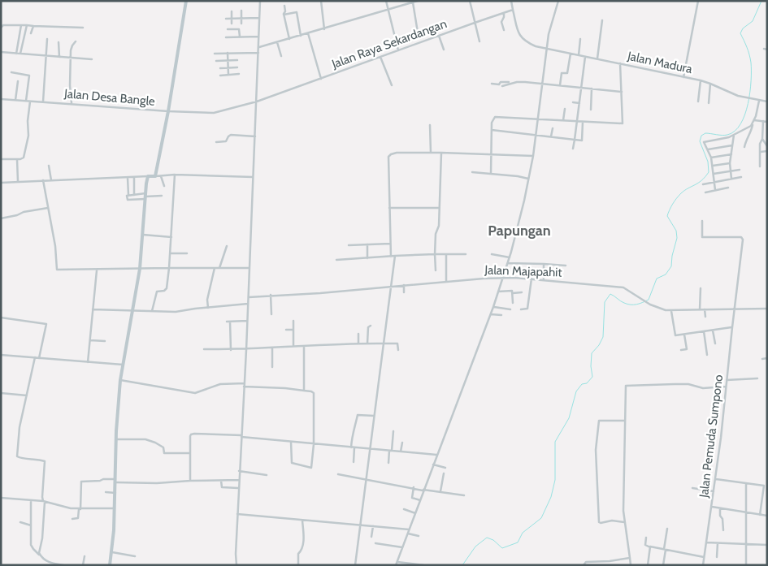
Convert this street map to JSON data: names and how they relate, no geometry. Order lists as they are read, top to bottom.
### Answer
{
  "streets": {
    "street": [
      "Jalan Raya Sekardangan",
      "Jalan Madura",
      "Jalan Desa Bangle",
      "Jalan Majapahit",
      "Jalan Pemuda Sumpono"
    ]
  },
  "crossings": [
    ["Jalan Raya Sekardangan", "Jalan Desa Bangle"],
    ["Jalan Majapahit", "Jalan Pemuda Sumpono"]
  ],
  "districts": ["Papungan"]
}
